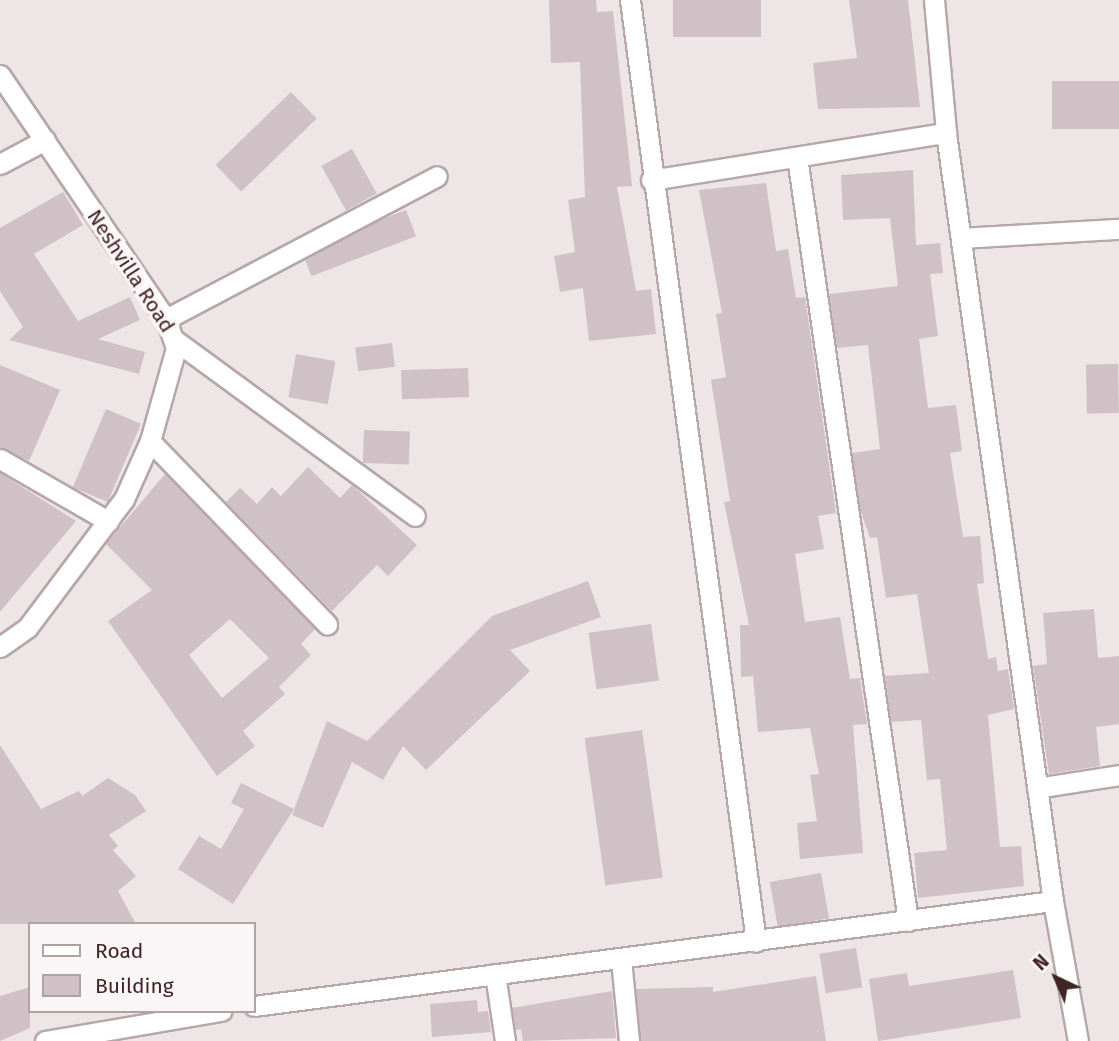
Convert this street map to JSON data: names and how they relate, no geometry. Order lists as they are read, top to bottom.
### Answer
{
  "streets": {
    "street": ["Neshvilla Road"]
  },
  "legend": ["Road", "Building"],
  "north": "top left"
}
